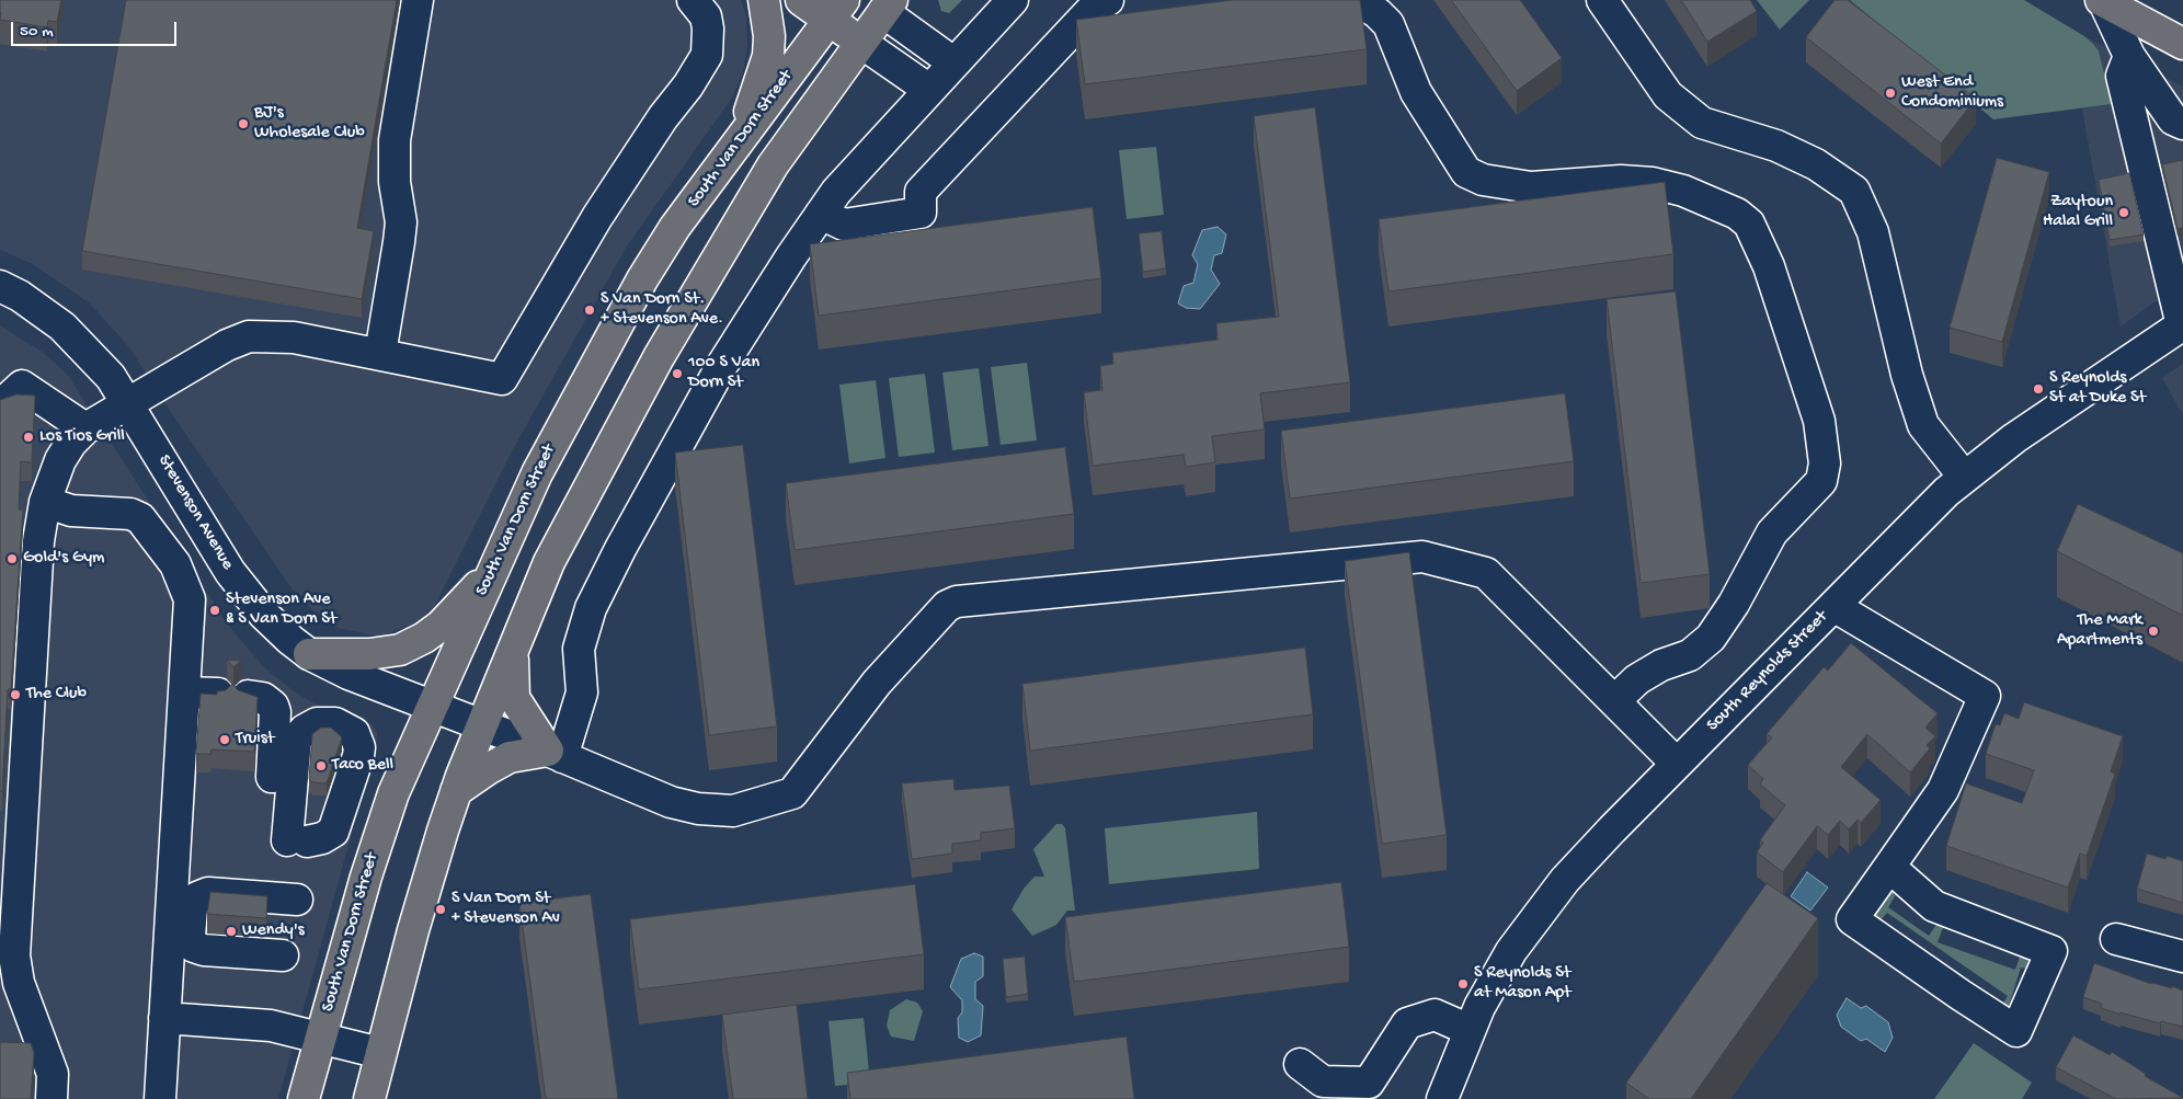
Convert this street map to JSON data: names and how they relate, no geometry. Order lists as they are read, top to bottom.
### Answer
{
  "streets": {
    "main road": ["South Van Dorn Street"],
    "street": ["Stevenson Avenue", "South Reynolds Street"]
  },
  "crossings": [
    ["South Van Dorn Street", "Stevenson Avenue"],
    ["Stevenson Avenue", "South Reynolds Street"]
  ],
  "places": [
    "West End Condominiums",
    "BJ's Wholesale Club",
    "Zaytoun Halal Grill",
    "S Van Dorn St. + Stevenson Ave.",
    "100 S Van Dorn St",
    "S Reynolds St at Duke St",
    "Los Tios Grill",
    "Gold's Gym",
    "Stevenson Ave & S Van Dorn St",
    "The Mark Apartments",
    "The Club",
    "Truist",
    "Taco Bell",
    "S Van Dorn St + Stevenson Av",
    "Wendy's",
    "S Reynolds St at Mason Apt"
  ],
  "scale_bar": "50 m"
}
